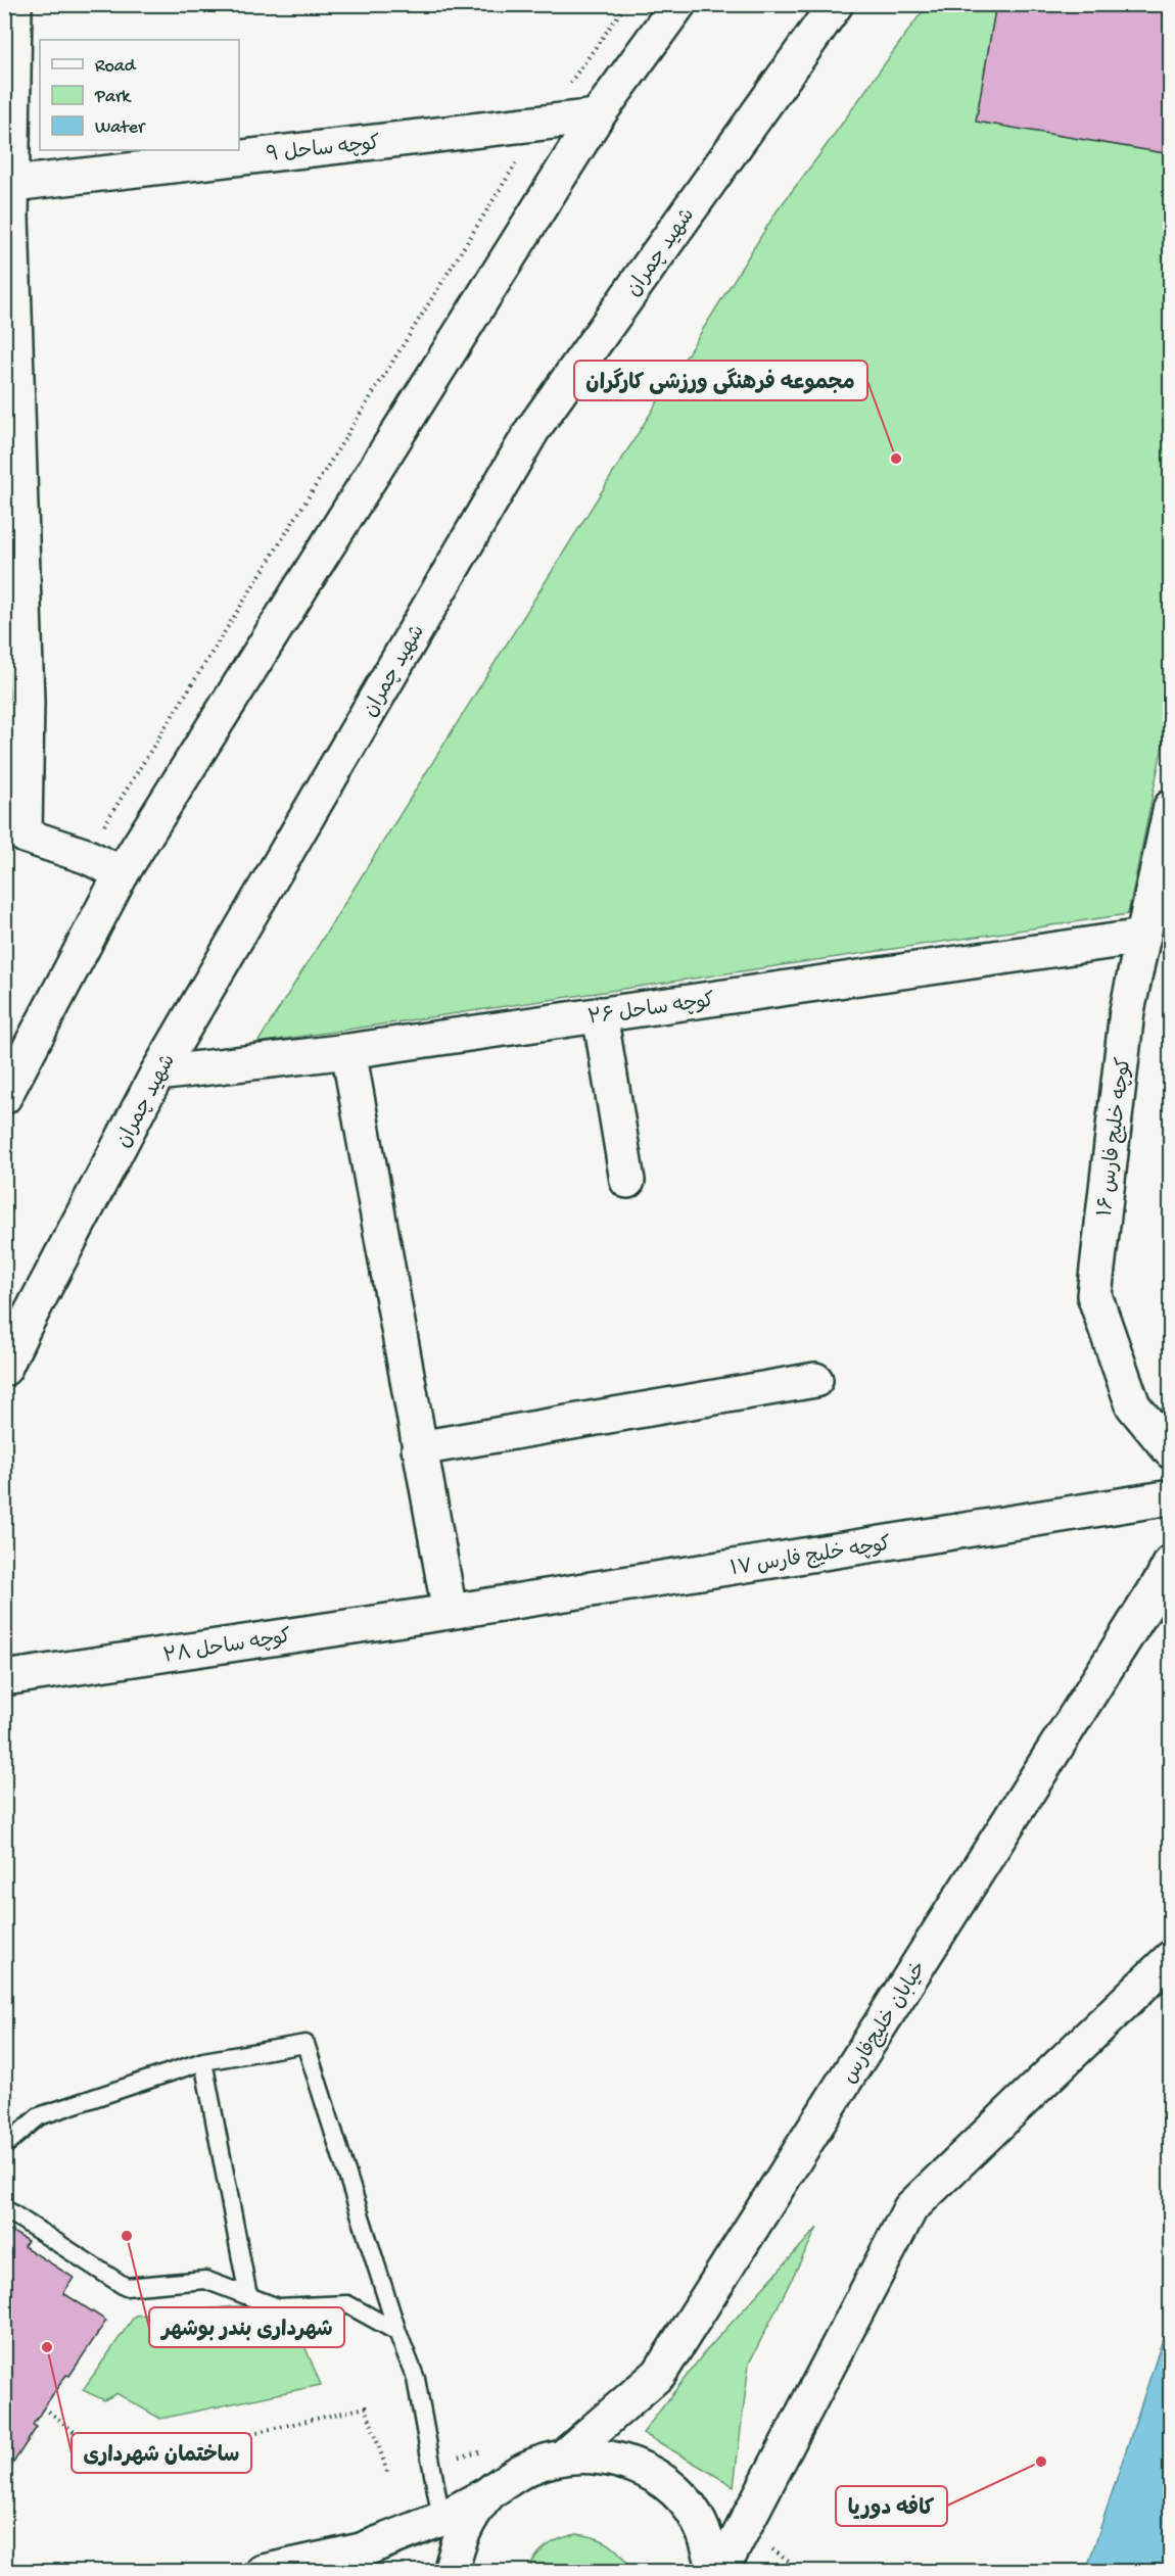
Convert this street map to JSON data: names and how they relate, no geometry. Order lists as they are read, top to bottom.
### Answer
{
  "streets": {
    "street": [
      "کوچه ساحل ۹",
      "شهید چمران",
      "کوچه ساحل ۲۶",
      "کوچه خلیج فارس ۱۶",
      "کوچه خلیج فارس ۱۷",
      "کوچه ساحل ۲۸",
      "خیابان خلیج‌فارس"
    ]
  },
  "crossings": [
    ["شهید چمران", "کوچه ساحل ۲۶"],
    ["کوچه ساحل ۲۶", "کوچه خلیج فارس ۱۶"],
    ["کوچه خلیج فارس ۱۷", "کوچه ساحل ۲۸"]
  ],
  "places": [
    "مجموعه فرهنگی ورزشی کارگران",
    "شهرداری بندر بوشهر",
    "ساختمان شهرداری",
    "کافه دوریا"
  ],
  "legend": ["Road", "Park", "Water"]
}
